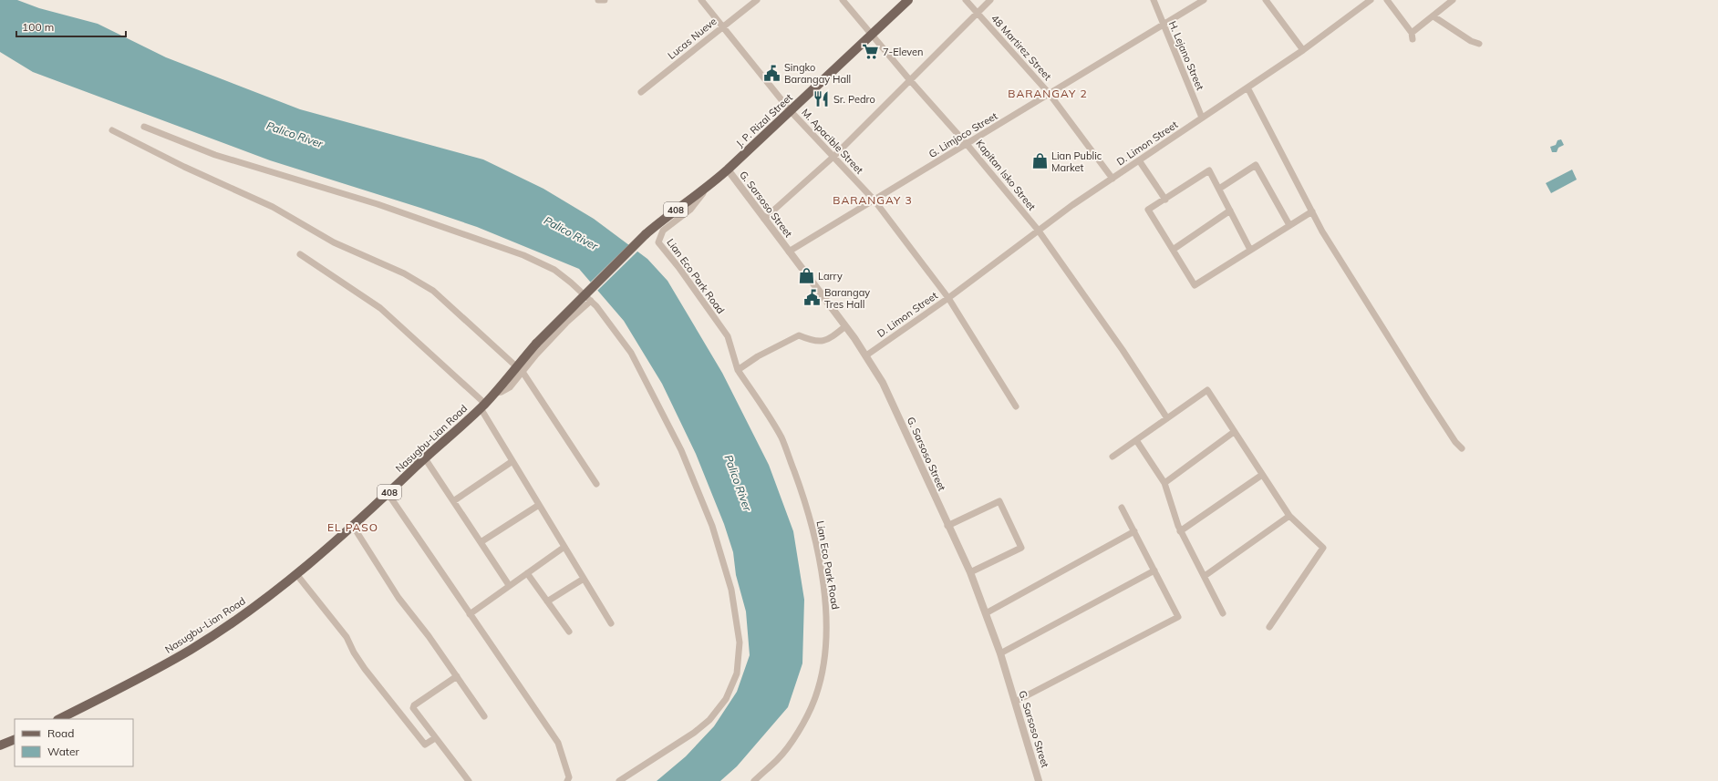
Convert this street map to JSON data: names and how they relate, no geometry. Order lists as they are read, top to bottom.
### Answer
{
  "streets": {
    "main road": ["J. P. Rizal Street", "408", "Nasugbu-Lian Road"],
    "street": [
      "Lucas Nueve",
      "48 Martirez Street",
      "H. Lejano Street",
      "G. Limjoco Street",
      "M. Apacible Street",
      "D. Limon Street",
      "Kapitan Isko Street",
      "G. Sarsoso Street",
      "Lian Eco Park Road"
    ]
  },
  "crossings": [
    ["Lucas Nueve", "M. Apacible Street"],
    ["48 Martirez Street", "G. Limjoco Street"],
    ["48 Martirez Street", "D. Limon Street"],
    ["H. Lejano Street", "G. Limjoco Street"],
    ["H. Lejano Street", "D. Limon Street"],
    ["J. P. Rizal Street", "M. Apacible Street"],
    ["J. P. Rizal Street", "Kapitan Isko Street"],
    ["J. P. Rizal Street", "G. Sarsoso Street"],
    ["J. P. Rizal Street", "Lian Eco Park Road"],
    ["J. P. Rizal Street", "Nasugbu-Lian Road"],
    ["G. Limjoco Street", "M. Apacible Street"],
    ["G. Limjoco Street", "Kapitan Isko Street"],
    ["G. Limjoco Street", "G. Sarsoso Street"],
    ["M. Apacible Street", "D. Limon Street"],
    ["D. Limon Street", "Kapitan Isko Street"],
    ["D. Limon Street", "G. Sarsoso Street"]
  ],
  "districts": ["BARANGAY 2", "BARANGAY 3", "EL PASO"],
  "water": ["Palico River"],
  "places": {
    "supermarket": ["7-Eleven"],
    "public building": ["Singko Barangay Hall", "Barangay Tres Hall"],
    "restaurant": ["Sr. Pedro"],
    "shop": ["Lian Public Market", "Larry"]
  },
  "legend": ["Road", "Water"],
  "scale_bar": "100 m"
}
